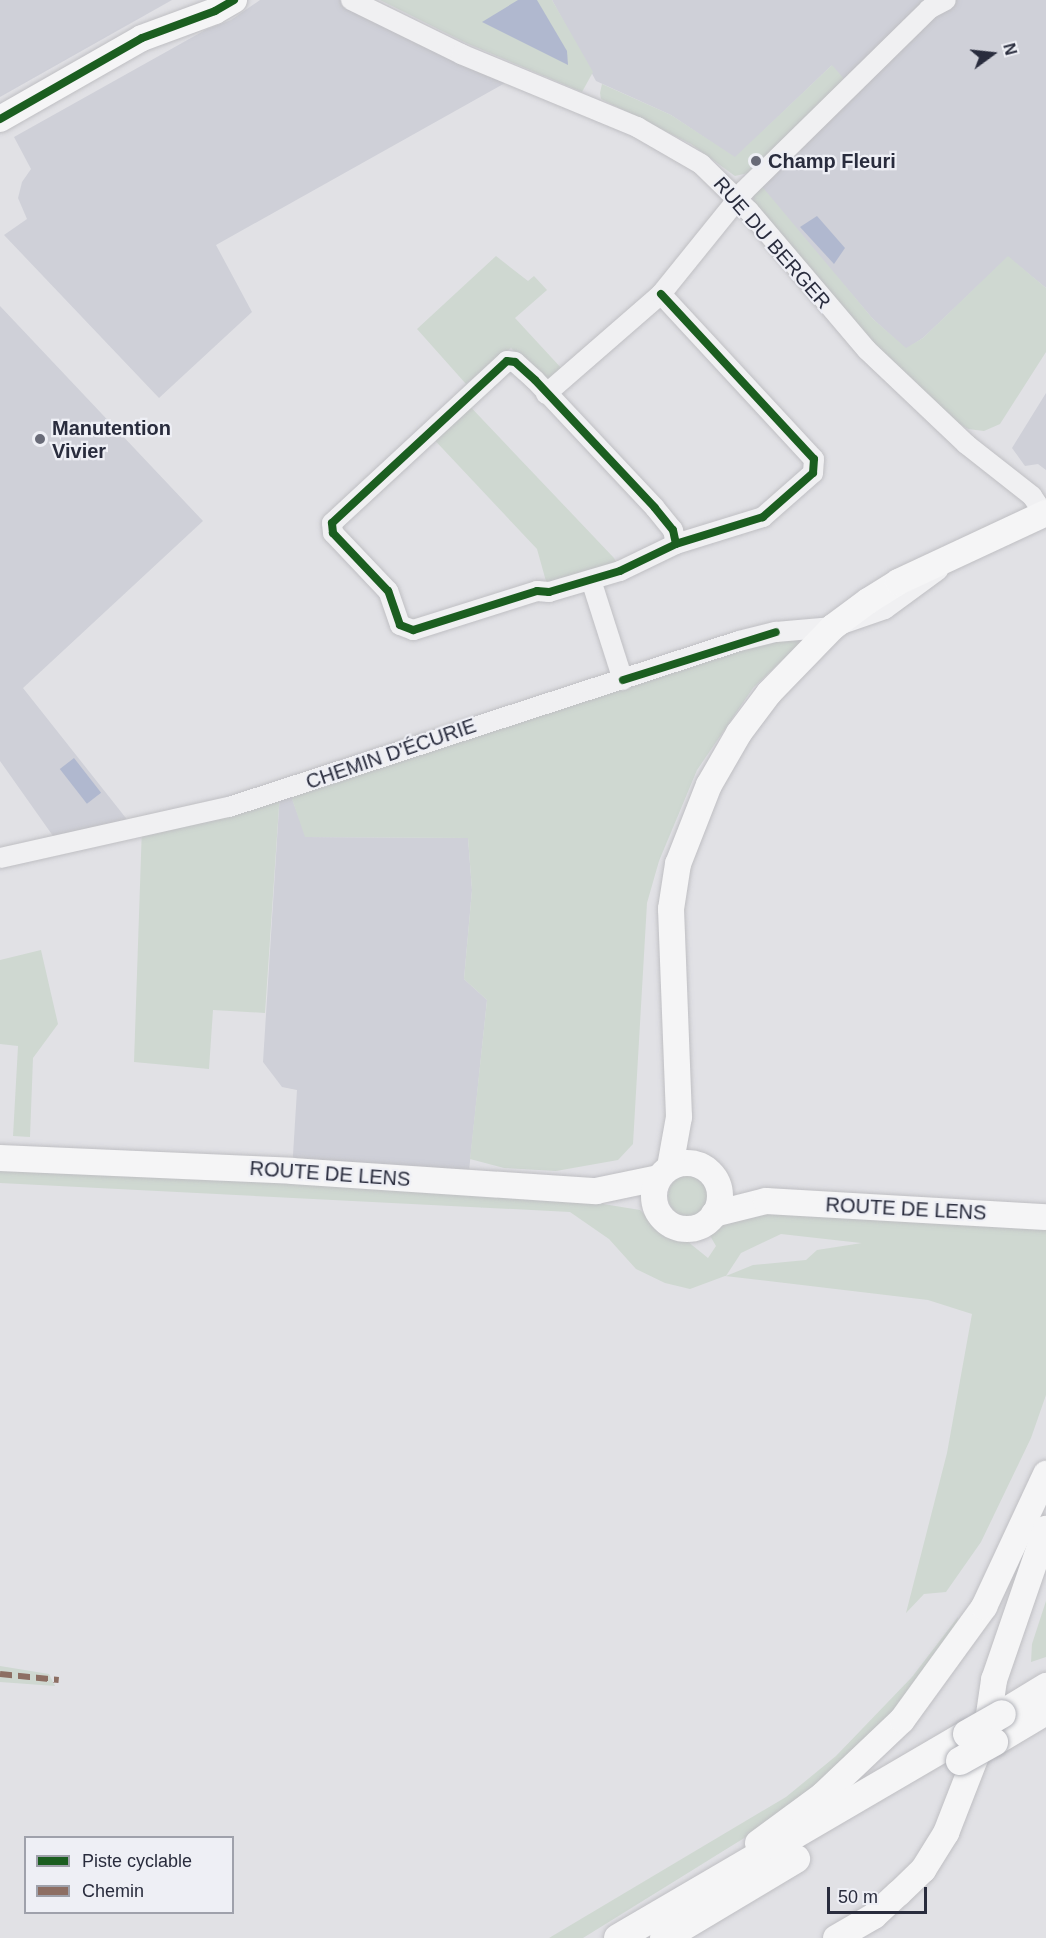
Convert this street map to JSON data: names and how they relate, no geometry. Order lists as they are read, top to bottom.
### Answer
{
  "streets": {
    "main road": ["ROUTE DE LENS"],
    "street": ["RUE DU BERGER", "CHEMIN D'ÉCURIE"]
  },
  "places": ["Champ Fleuri", "Manutention Vivier"],
  "legend": ["Piste cyclable", "Chemin"],
  "scale_bar": "50 m",
  "north": "right"
}
